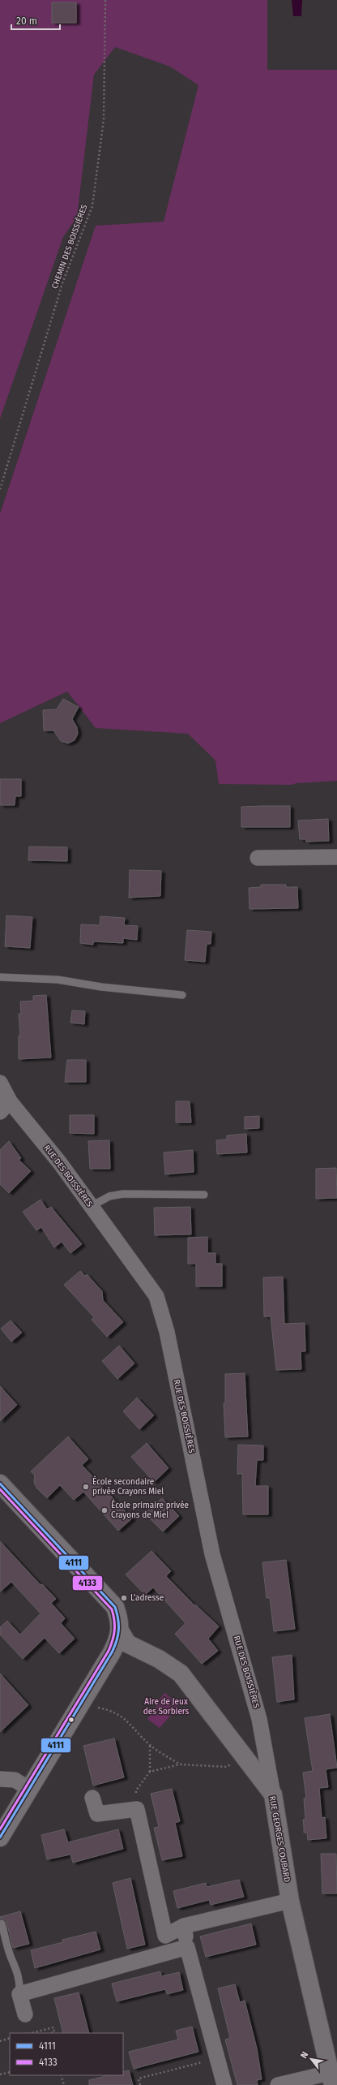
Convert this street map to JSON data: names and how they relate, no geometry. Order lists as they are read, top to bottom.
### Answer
{
  "streets": {
    "street": ["RUE DES BOISSIÈRES", "RUE GEORGES COUBARD"],
    "path": ["CHEMIN DES BOISSIÈRES"]
  },
  "crossings": [
    ["RUE DES BOISSIÈRES", "RUE GEORGES COUBARD"]
  ],
  "parks": ["Aire de Jeux des Sorbiers"],
  "places": ["École secondaire privée Crayons Miel", "École primaire privée Crayons de Miel", "L'adresse"],
  "lines": ["transit line 4111", "transit line 4133"],
  "legend": ["4111", "4133"],
  "scale_bar": "20 m",
  "north": "top left"
}
